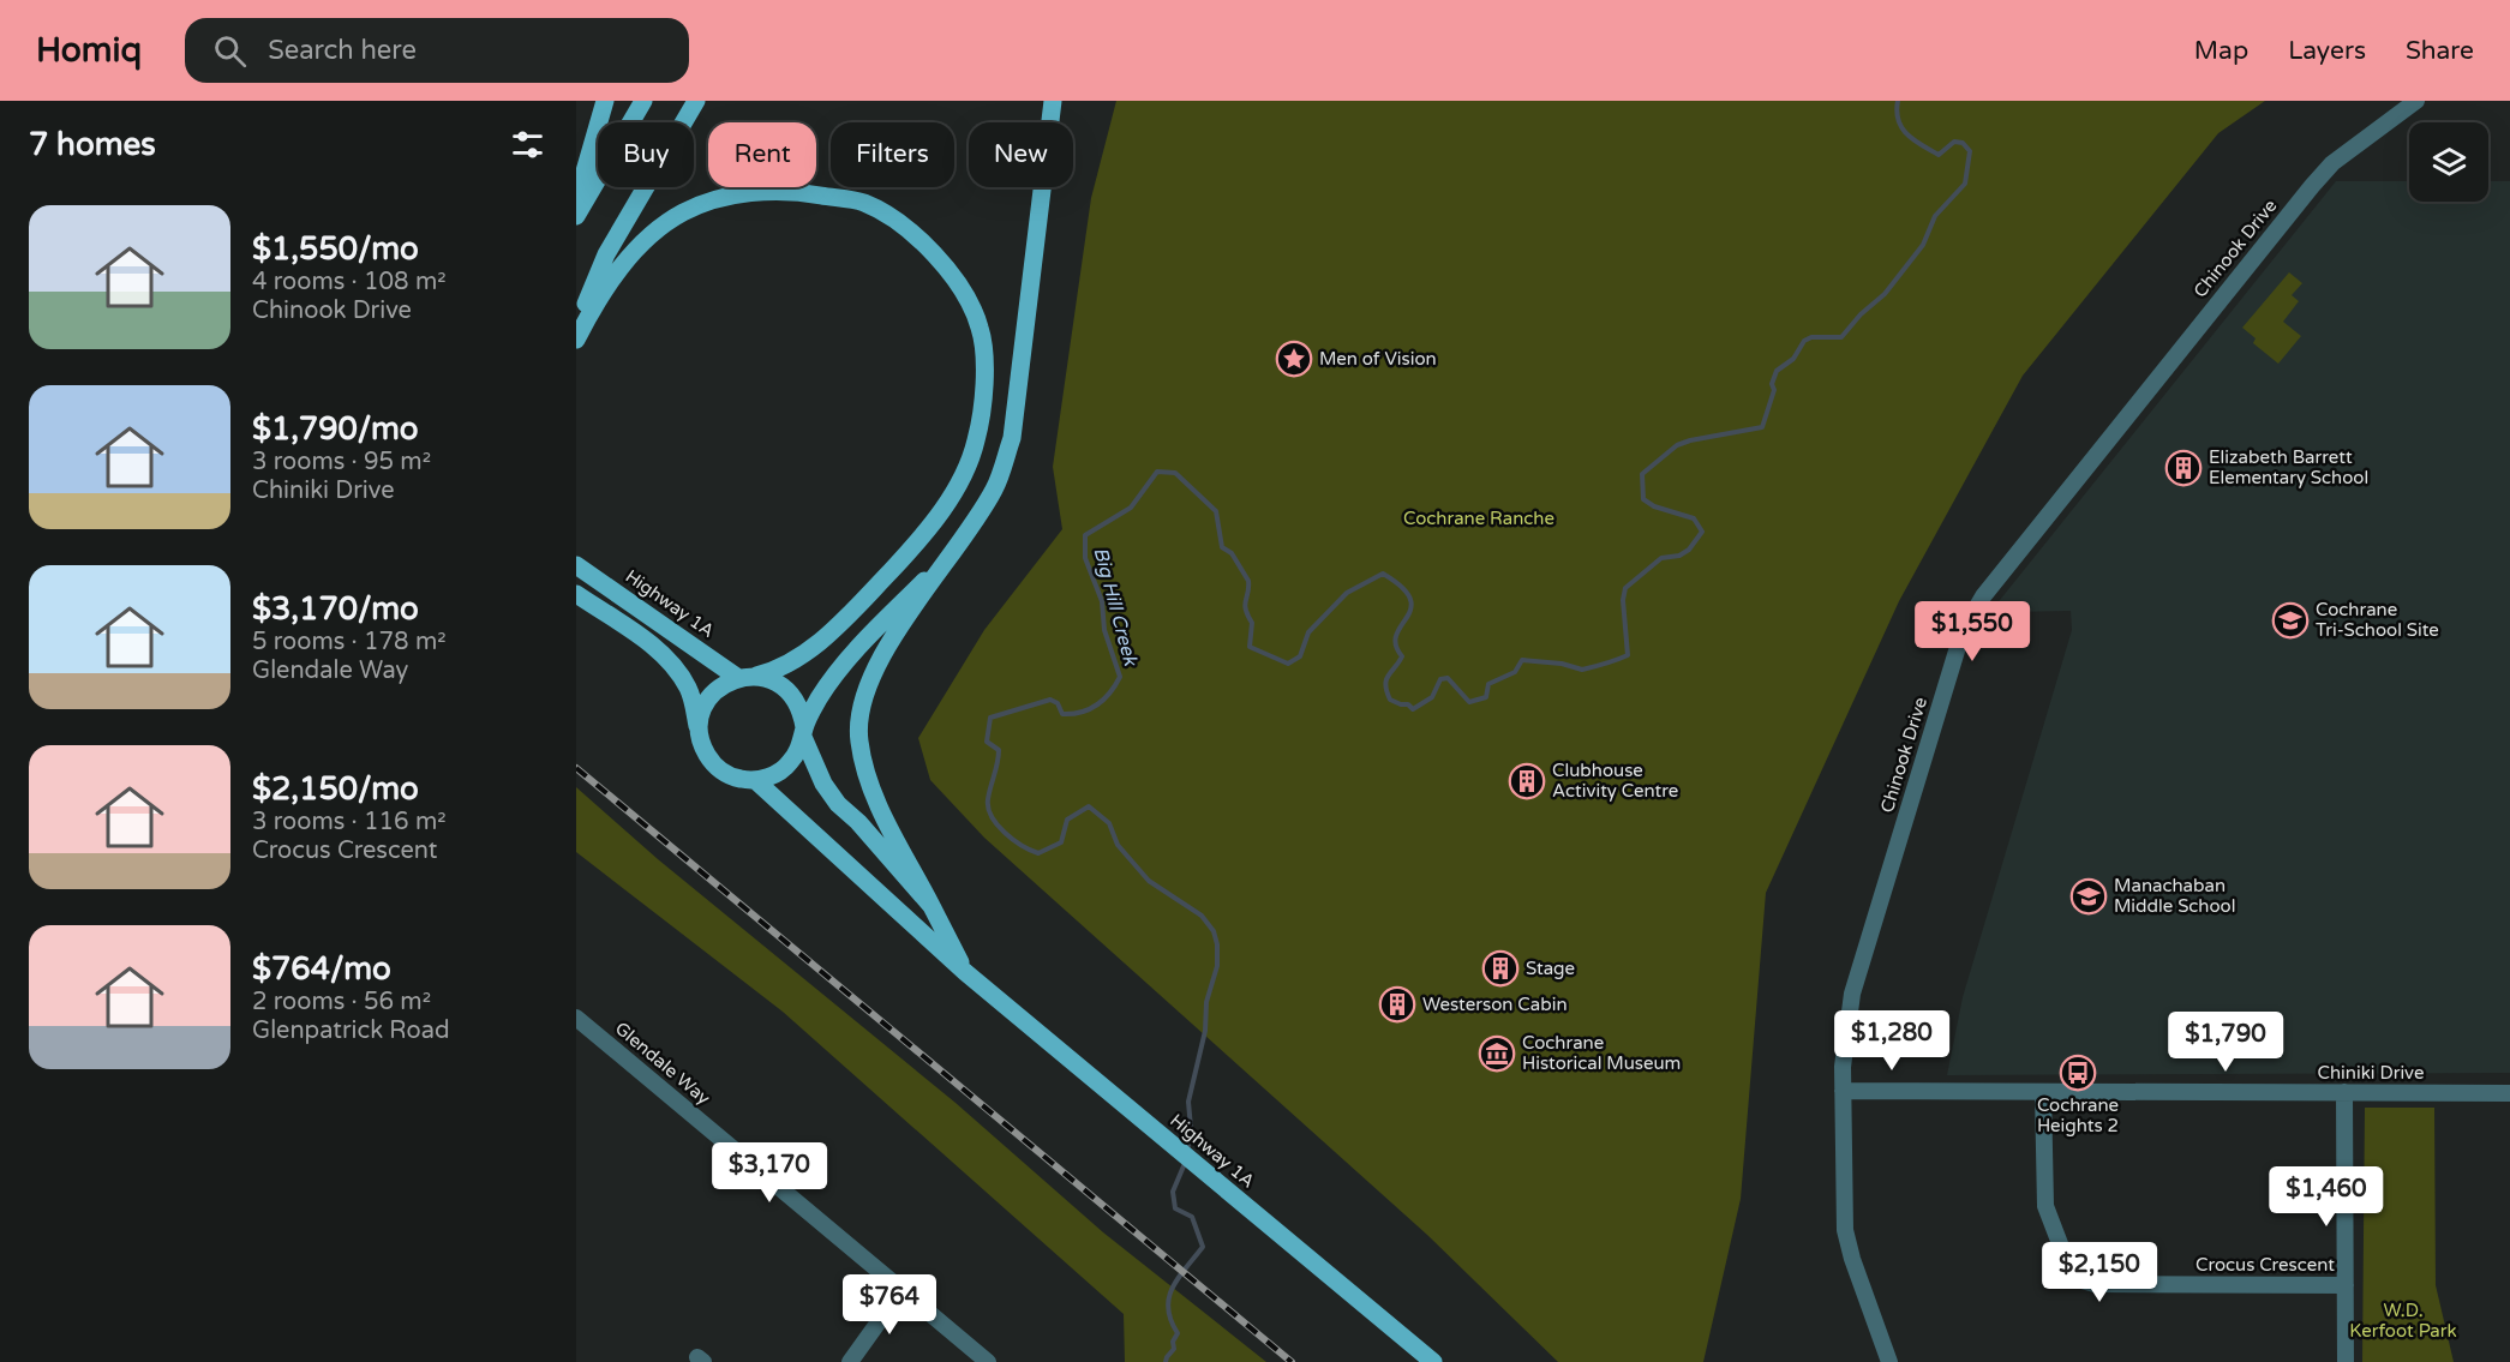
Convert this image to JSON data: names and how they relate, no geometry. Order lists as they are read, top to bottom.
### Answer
{
  "streets": {
    "main road": ["Highway 1A"],
    "street": [
      "Chinook Drive",
      "Glendale Way",
      "Chiniki Drive",
      "Crocus Crescent"
    ]
  },
  "crossings": [
    ["Chinook Drive", "Chiniki Drive"],
    ["Chiniki Drive", "Crocus Crescent"]
  ],
  "water": ["Big Hill Creek"],
  "parks": ["Cochrane Ranche", "W.D. Kerfoot Park"],
  "places": {
    "place": ["Men of Vision"],
    "building": [
      "Elizabeth Barrett Elementary School",
      "Clubhouse Activity Centre",
      "Stage",
      "Westerson Cabin"
    ],
    "school or university": ["Cochrane Tri-School Site", "Manachaban Middle School"],
    "museum": ["Cochrane Historical Museum"],
    "bus stop": ["Cochrane Heights 2"]
  },
  "page": {
    "header": "Homiq",
    "search": "Search here",
    "nav": ["Map", "Layers", "Share"],
    "heading": "7 homes",
    "chip": [
      "Buy",
      "Rent",
      "Filters",
      "New"
    ],
    "list": [
      {
        "name": "$1,550/mo",
        "note": "4 rooms · 108 m² · Chinook Drive"
      },
      {
        "name": "$1,790/mo",
        "note": "3 rooms · 95 m² · Chiniki Drive"
      },
      {
        "name": "$3,170/mo",
        "note": "5 rooms · 178 m² · Glendale Way"
      },
      {
        "name": "$2,150/mo",
        "note": "3 rooms · 116 m² · Crocus Crescent"
      },
      {
        "name": "$764/mo",
        "note": "2 rooms · 56 m² · Glenpatrick Road"
      }
    ],
    "price": [
      "$1,550",
      "$1,280",
      "$1,790",
      "$3,170",
      "$1,460",
      "$2,150",
      "$764"
    ]
  }
}
